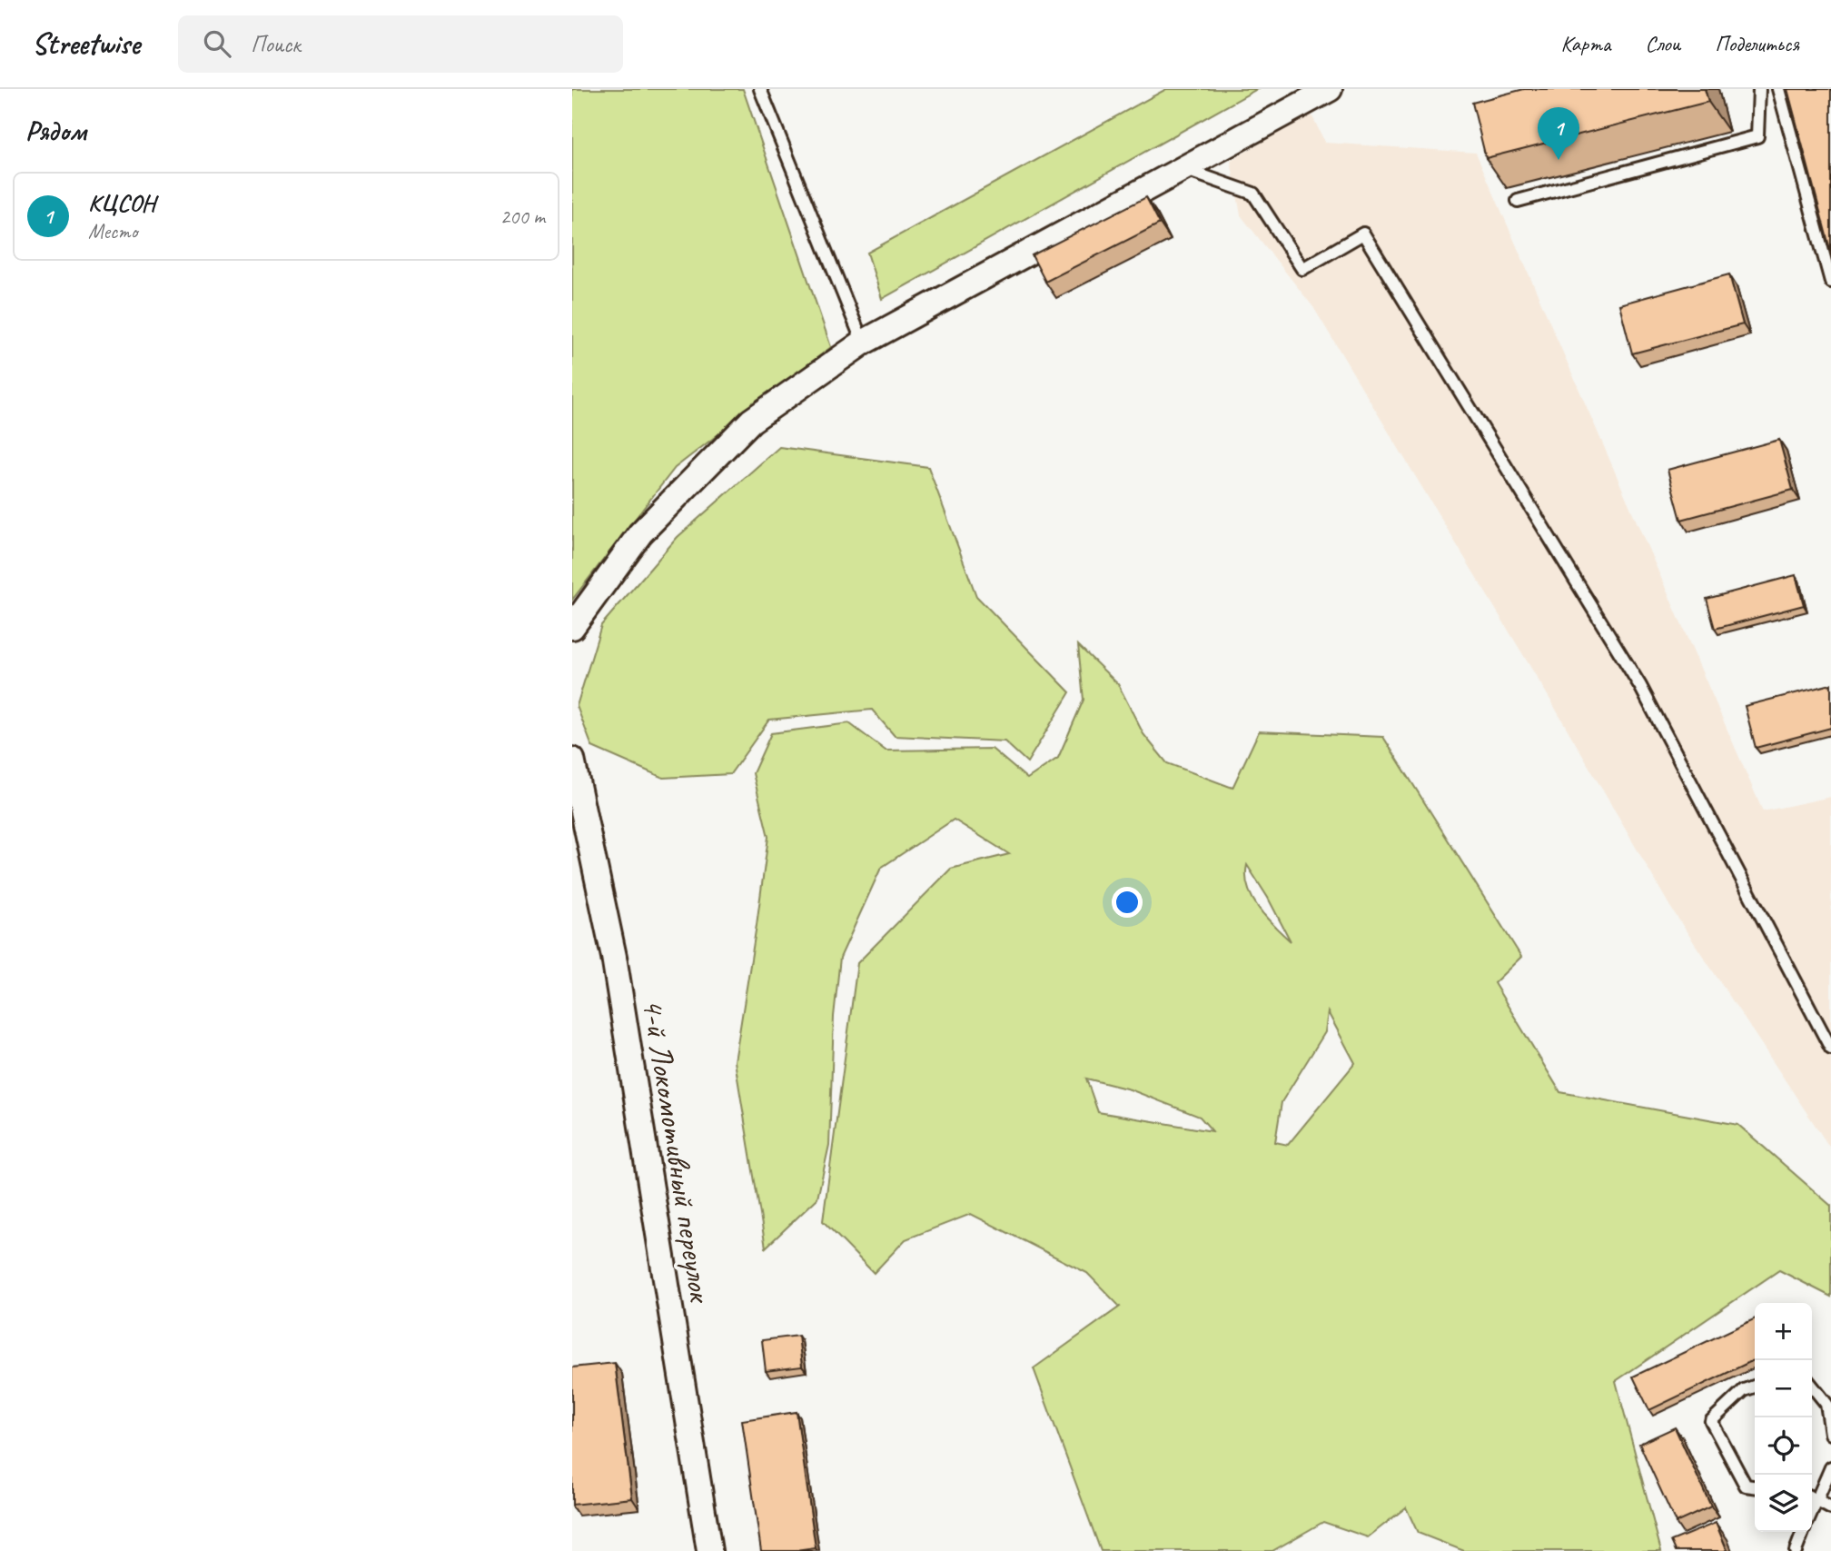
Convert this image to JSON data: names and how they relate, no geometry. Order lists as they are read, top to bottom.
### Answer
{
  "streets": {
    "street": ["4-й Локомотивный переулок"]
  },
  "page": {
    "header": "Streetwise",
    "search": "Поиск",
    "nav": ["Карта", "Слои", "Поделиться"],
    "heading": "Рядом",
    "pins": "1",
    "list": [
      {
        "mark": "1",
        "name": "КЦСОН",
        "note": "Место",
        "value": "200 m"
      }
    ],
    "map_buttons": ["+", "−"]
  }
}
